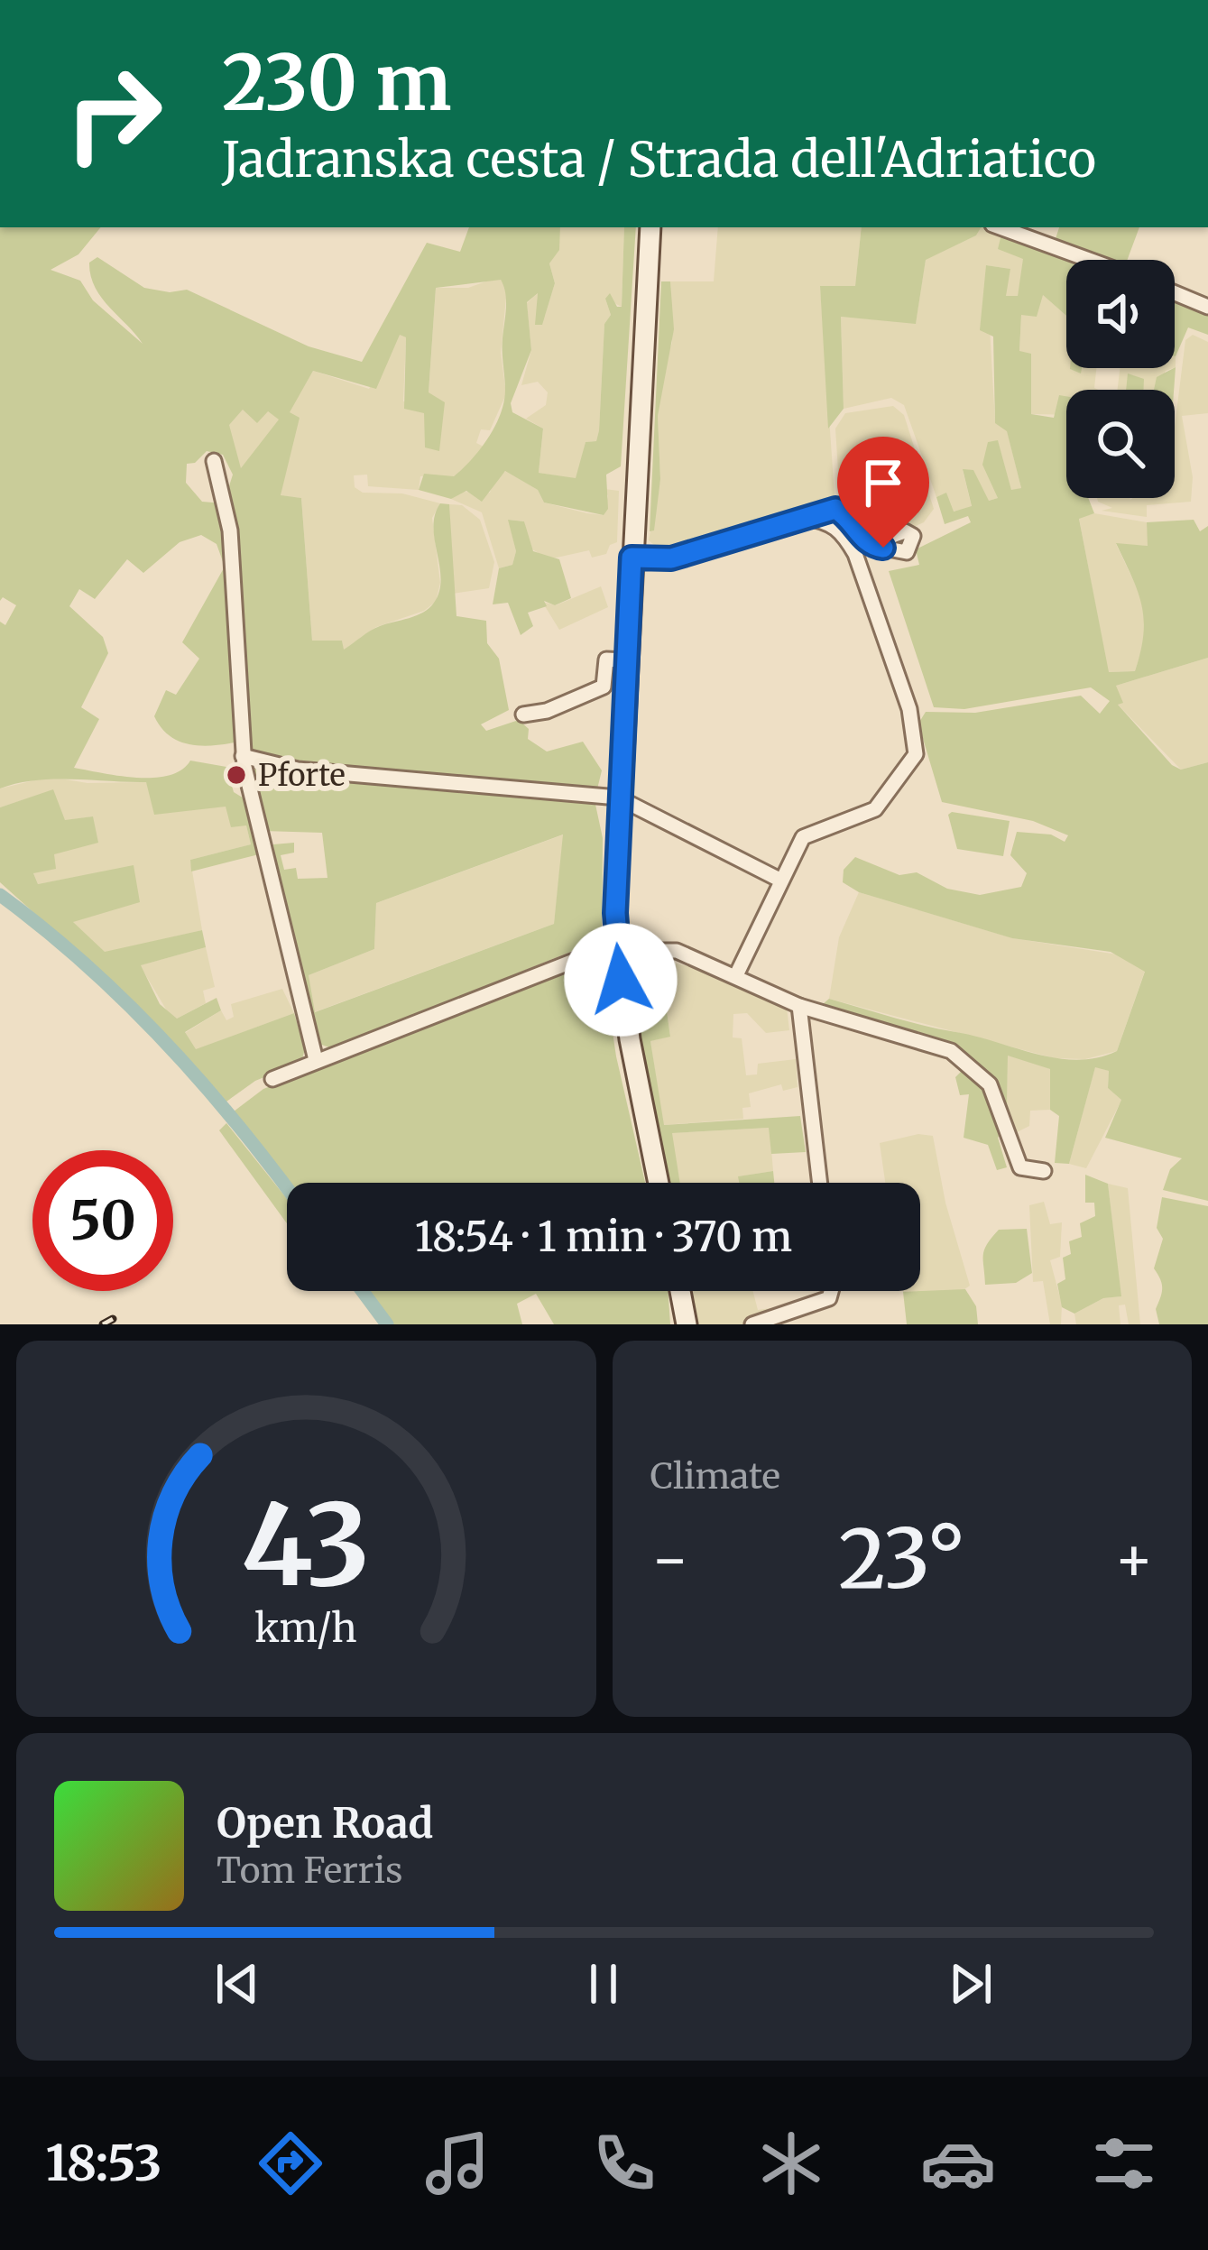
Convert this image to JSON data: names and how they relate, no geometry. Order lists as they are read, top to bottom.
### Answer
{
  "places": ["Pforte"],
  "page": {
    "turn": ["230 m", "Jadranska cesta / Strada dell'Adriatico"],
    "limit": "50",
    "trip": "18:54 · 1 min · 370 m",
    "tile": "Climate",
    "heat": ["−", "23°", "+"],
    "song": ["Open Road", "Tom Ferris"],
    "tabs": "18:53",
    "gauge": ["43", "km/h"]
  }
}
